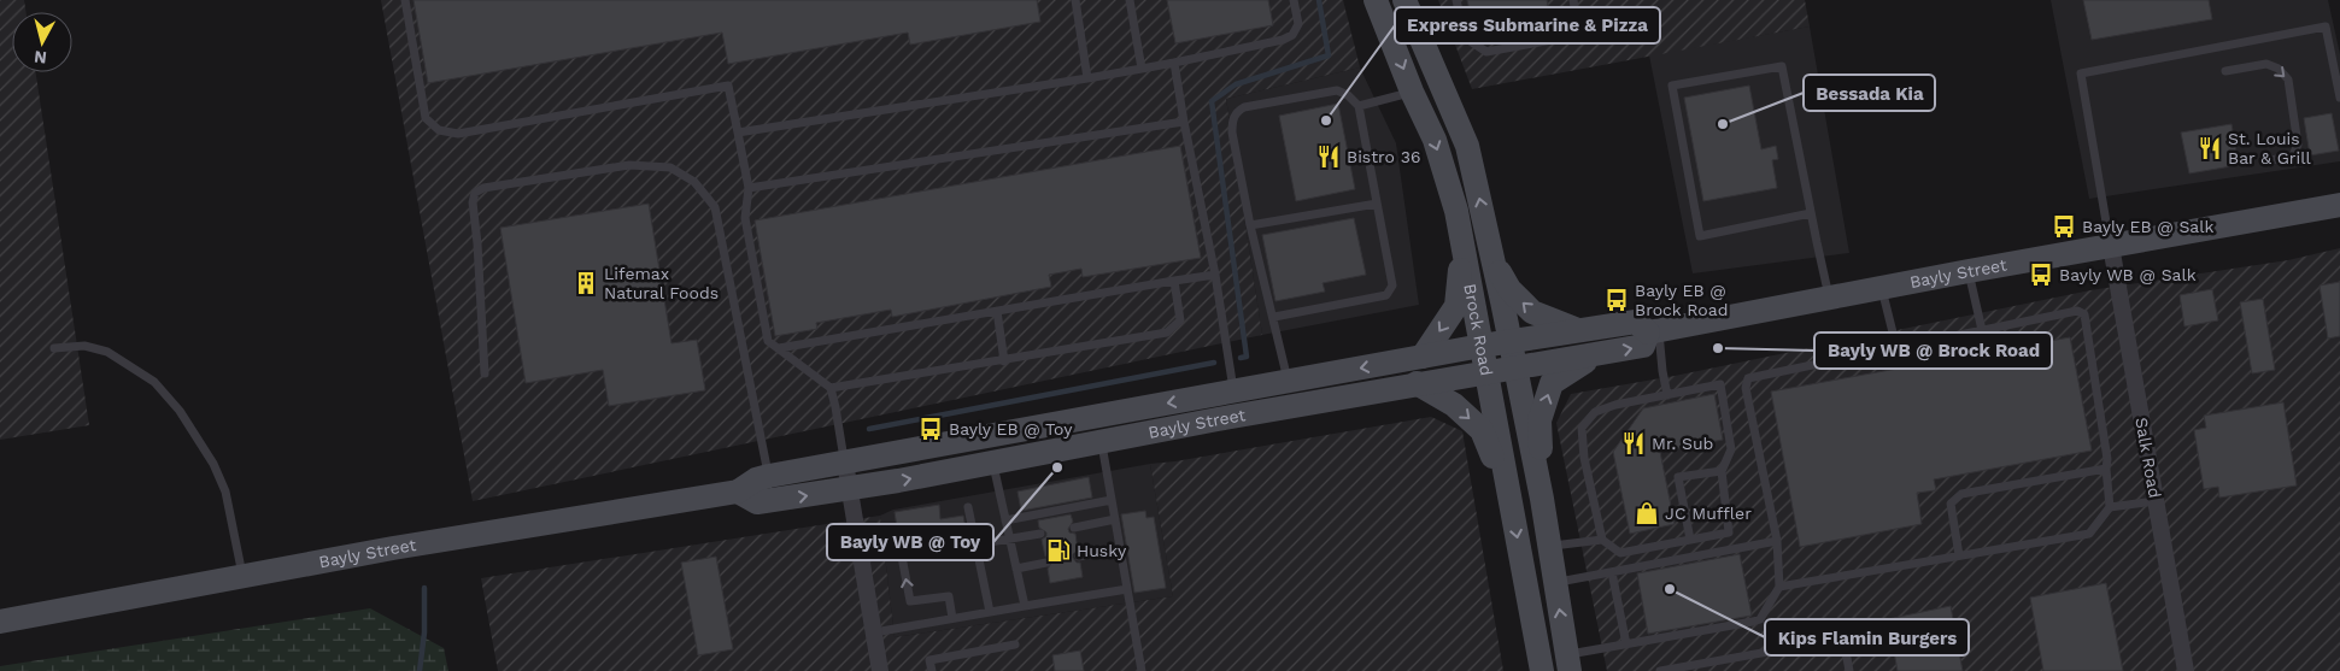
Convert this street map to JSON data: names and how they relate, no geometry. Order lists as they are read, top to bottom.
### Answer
{
  "streets": {
    "main road": ["Bayly Street", "Brock Road"],
    "street": ["Salk Road"]
  },
  "crossings": [
    ["Bayly Street", "Brock Road"],
    ["Bayly Street", "Salk Road"]
  ],
  "places": {
    "other": [
      "Express Submarine & Pizza",
      "Bessada Kia",
      "Bayly WB @ Brock Road",
      "Bayly WB @ Toy",
      "Kips Flamin Burgers"
    ],
    "restaurant": ["St. Louis Bar & Grill", "Bistro 36", "Mr. Sub"],
    "bus stop": [
      "Bayly EB @ Salk",
      "Bayly WB @ Salk",
      "Bayly EB @ Brock Road",
      "Bayly EB @ Toy"
    ],
    "building": ["Lifemax Natural Foods"],
    "shop": ["JC Muffler"],
    "fuel station": ["Husky"]
  },
  "north": "bottom"
}
